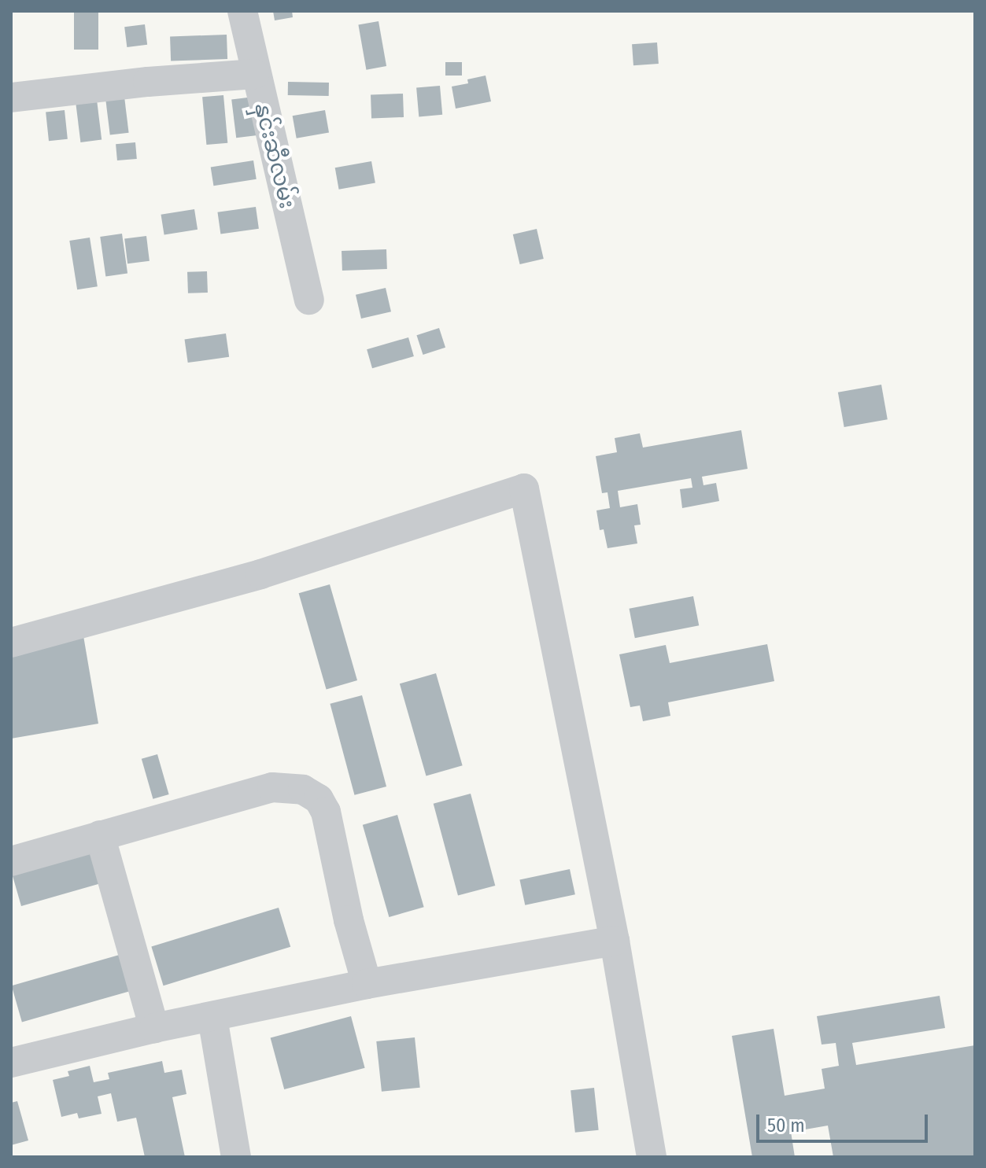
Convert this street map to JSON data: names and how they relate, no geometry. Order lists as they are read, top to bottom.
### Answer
{
  "streets": {
    "street": ["နှင်းဆီလမ်း"]
  },
  "scale_bar": "50 m"
}
